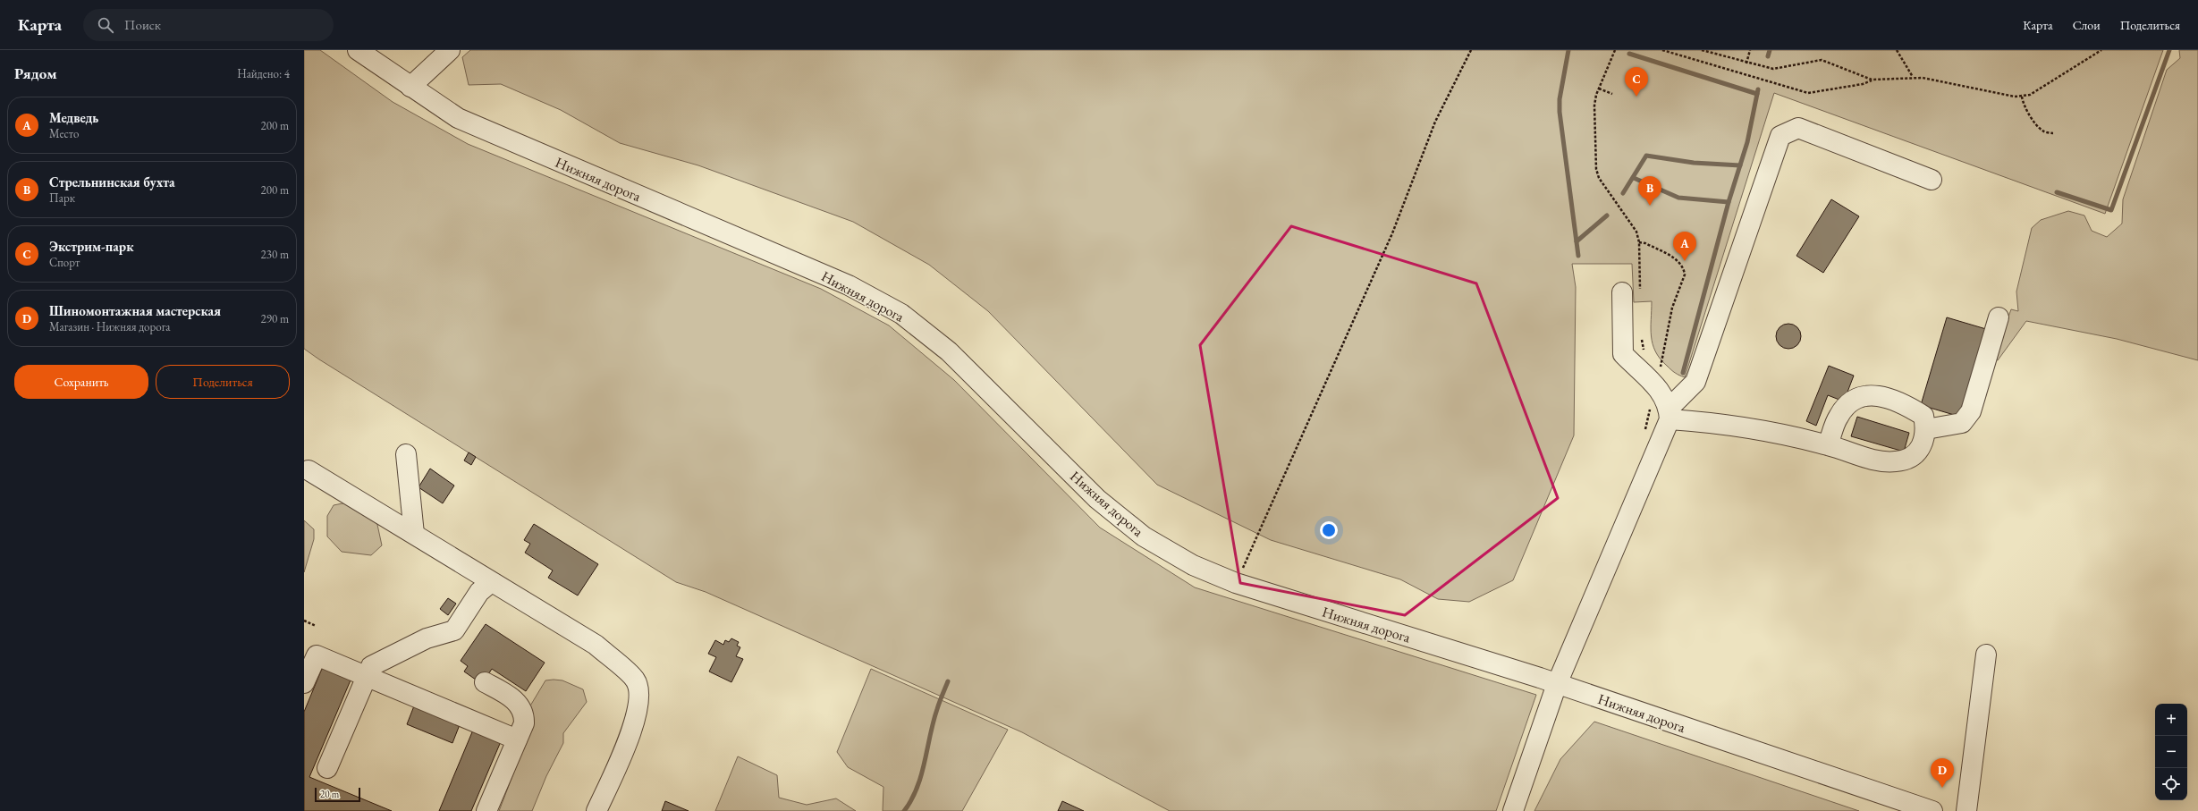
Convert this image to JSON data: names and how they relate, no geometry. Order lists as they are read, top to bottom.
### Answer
{
  "streets": {
    "street": ["Нижняя дорога"]
  },
  "scale_bar": "20 m",
  "page": {
    "header": "Карта",
    "search": "Поиск",
    "nav": ["Карта", "Слои", "Поделиться"],
    "heading": ["Рядом", "Найдено: 4"],
    "pins": [
      "C",
      "B",
      "A",
      "D"
    ],
    "list": [
      {
        "mark": "A",
        "name": "Медведь",
        "note": "Место",
        "value": "200 m"
      },
      {
        "mark": "B",
        "name": "Стрельнинская бухта",
        "note": "Парк",
        "value": "200 m"
      },
      {
        "mark": "C",
        "name": "Экстрим-парк",
        "note": "Спорт",
        "value": "230 m"
      },
      {
        "mark": "D",
        "name": "Шиномонтажная мастерская",
        "note": "Магазин · Нижняя дорога",
        "value": "290 m"
      }
    ],
    "buttons": ["Сохранить", "Поделиться"],
    "map_buttons": ["+", "−"],
    "scale": "20 m"
  }
}
